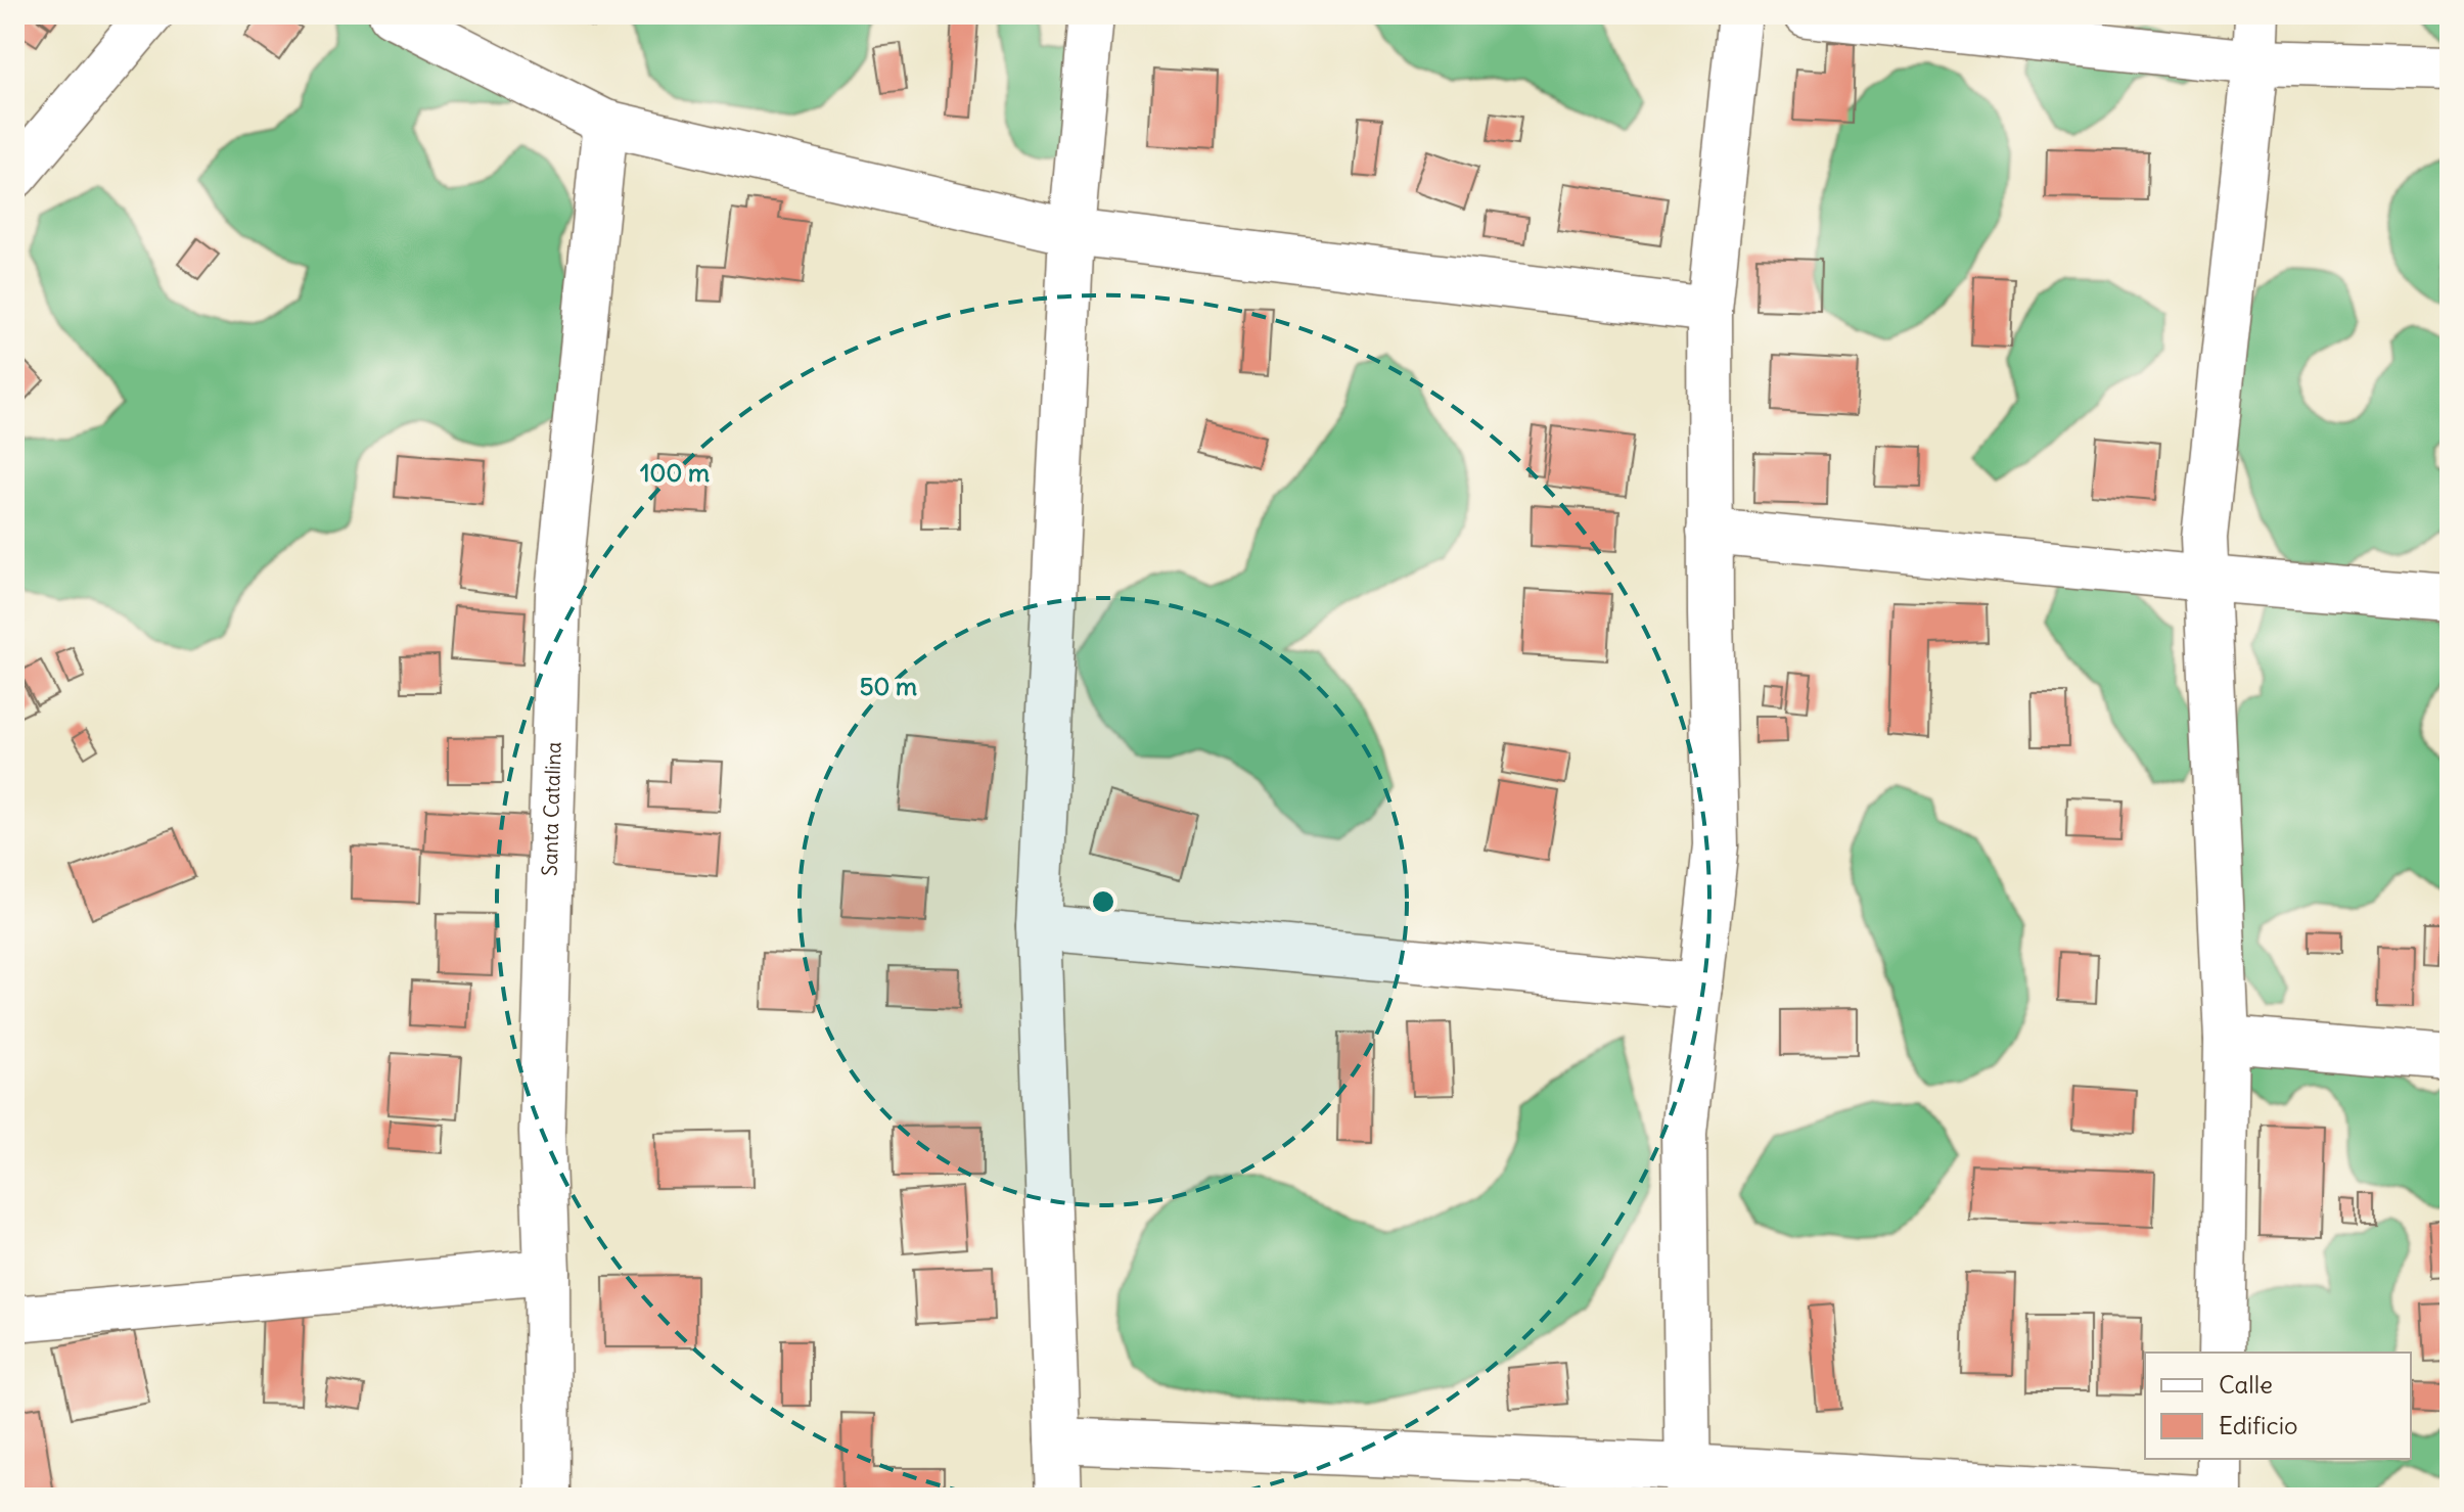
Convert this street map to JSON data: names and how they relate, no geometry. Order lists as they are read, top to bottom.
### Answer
{
  "streets": {
    "street": ["Santa Catalina"]
  },
  "legend": ["Calle", "Edificio"],
  "rings": ["100 m", "50 m"]
}
